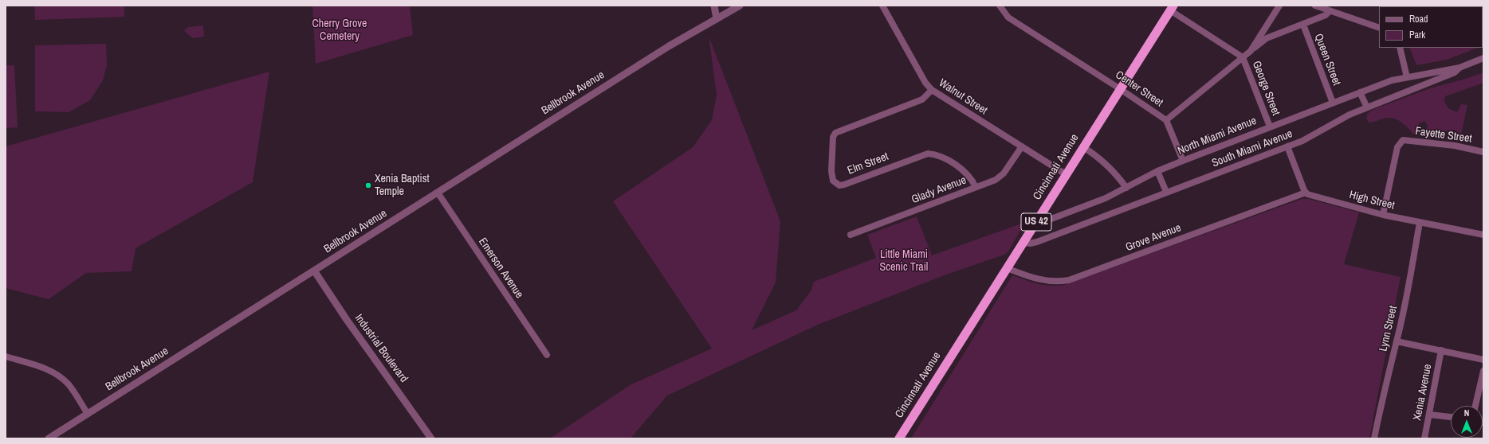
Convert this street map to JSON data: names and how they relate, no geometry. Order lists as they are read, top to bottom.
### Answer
{
  "streets": {
    "highway": ["Cincinnati Avenue", "US 42"],
    "street": [
      "Queen Street",
      "George Street",
      "Center Street",
      "Bellbrook Avenue",
      "Walnut Street",
      "Fayette Street",
      "North Miami Avenue",
      "South Miami Avenue",
      "Elm Street",
      "Glady Avenue",
      "High Street",
      "Grove Avenue",
      "Emerson Avenue",
      "Lynn Street",
      "Industrial Boulevard",
      "Xenia Avenue"
    ]
  },
  "crossings": [
    ["Queen Street", "North Miami Avenue"],
    ["George Street", "Center Street"],
    ["George Street", "North Miami Avenue"],
    ["Center Street", "Cincinnati Avenue"],
    ["Bellbrook Avenue", "Emerson Avenue"],
    ["Bellbrook Avenue", "Industrial Boulevard"],
    ["Walnut Street", "Elm Street"],
    ["Walnut Street", "Cincinnati Avenue"],
    ["Walnut Street", "Glady Avenue"],
    ["Fayette Street", "High Street"],
    ["North Miami Avenue", "South Miami Avenue"],
    ["North Miami Avenue", "Cincinnati Avenue"],
    ["South Miami Avenue", "Cincinnati Avenue"],
    ["Elm Street", "Glady Avenue"],
    ["Cincinnati Avenue", "Grove Avenue"],
    ["High Street", "Grove Avenue"],
    ["High Street", "Lynn Street"]
  ],
  "parks": ["Cherry Grove Cemetery", "Little Miami Scenic Trail"],
  "places": ["Xenia Baptist Temple"],
  "legend": ["Road", "Park"],
  "north": "top"
}
